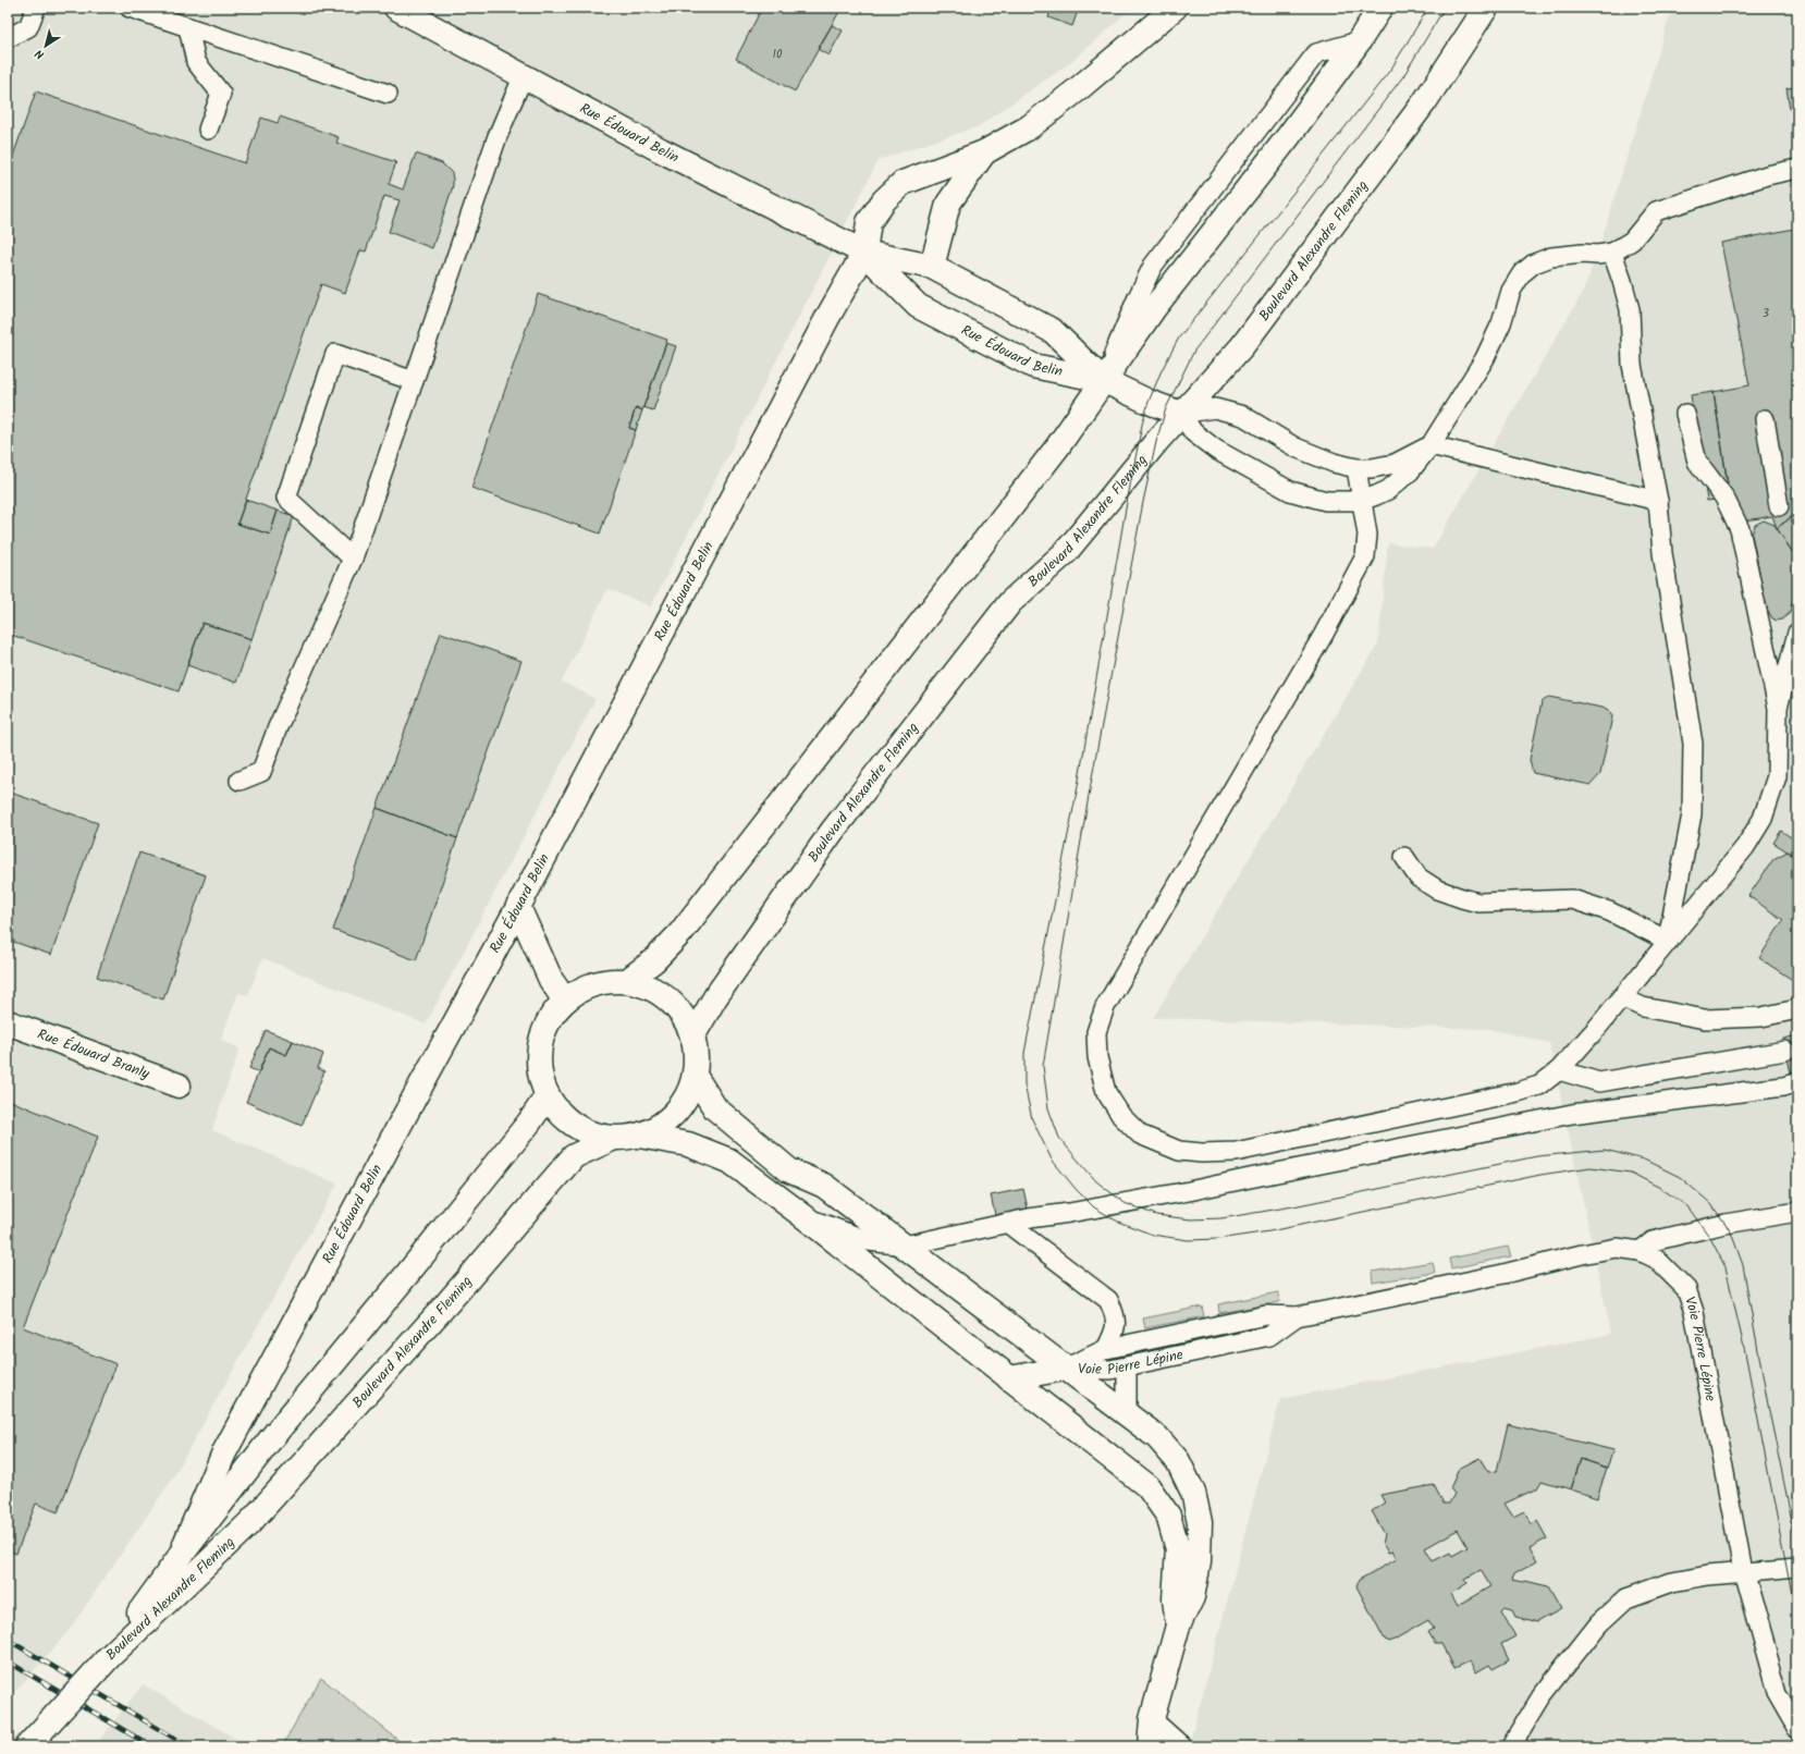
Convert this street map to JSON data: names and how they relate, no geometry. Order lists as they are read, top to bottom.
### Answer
{
  "streets": {
    "street": ["Rue Édouard Belin", "Boulevard Alexandre Fleming", "Rue Édouard Branly"],
    "lane": ["Voie Pierre Lépine"]
  },
  "crossings": [
    ["Rue Édouard Belin", "Boulevard Alexandre Fleming"]
  ],
  "house_numbers": ["10", "3"],
  "north": "bottom left"
}
